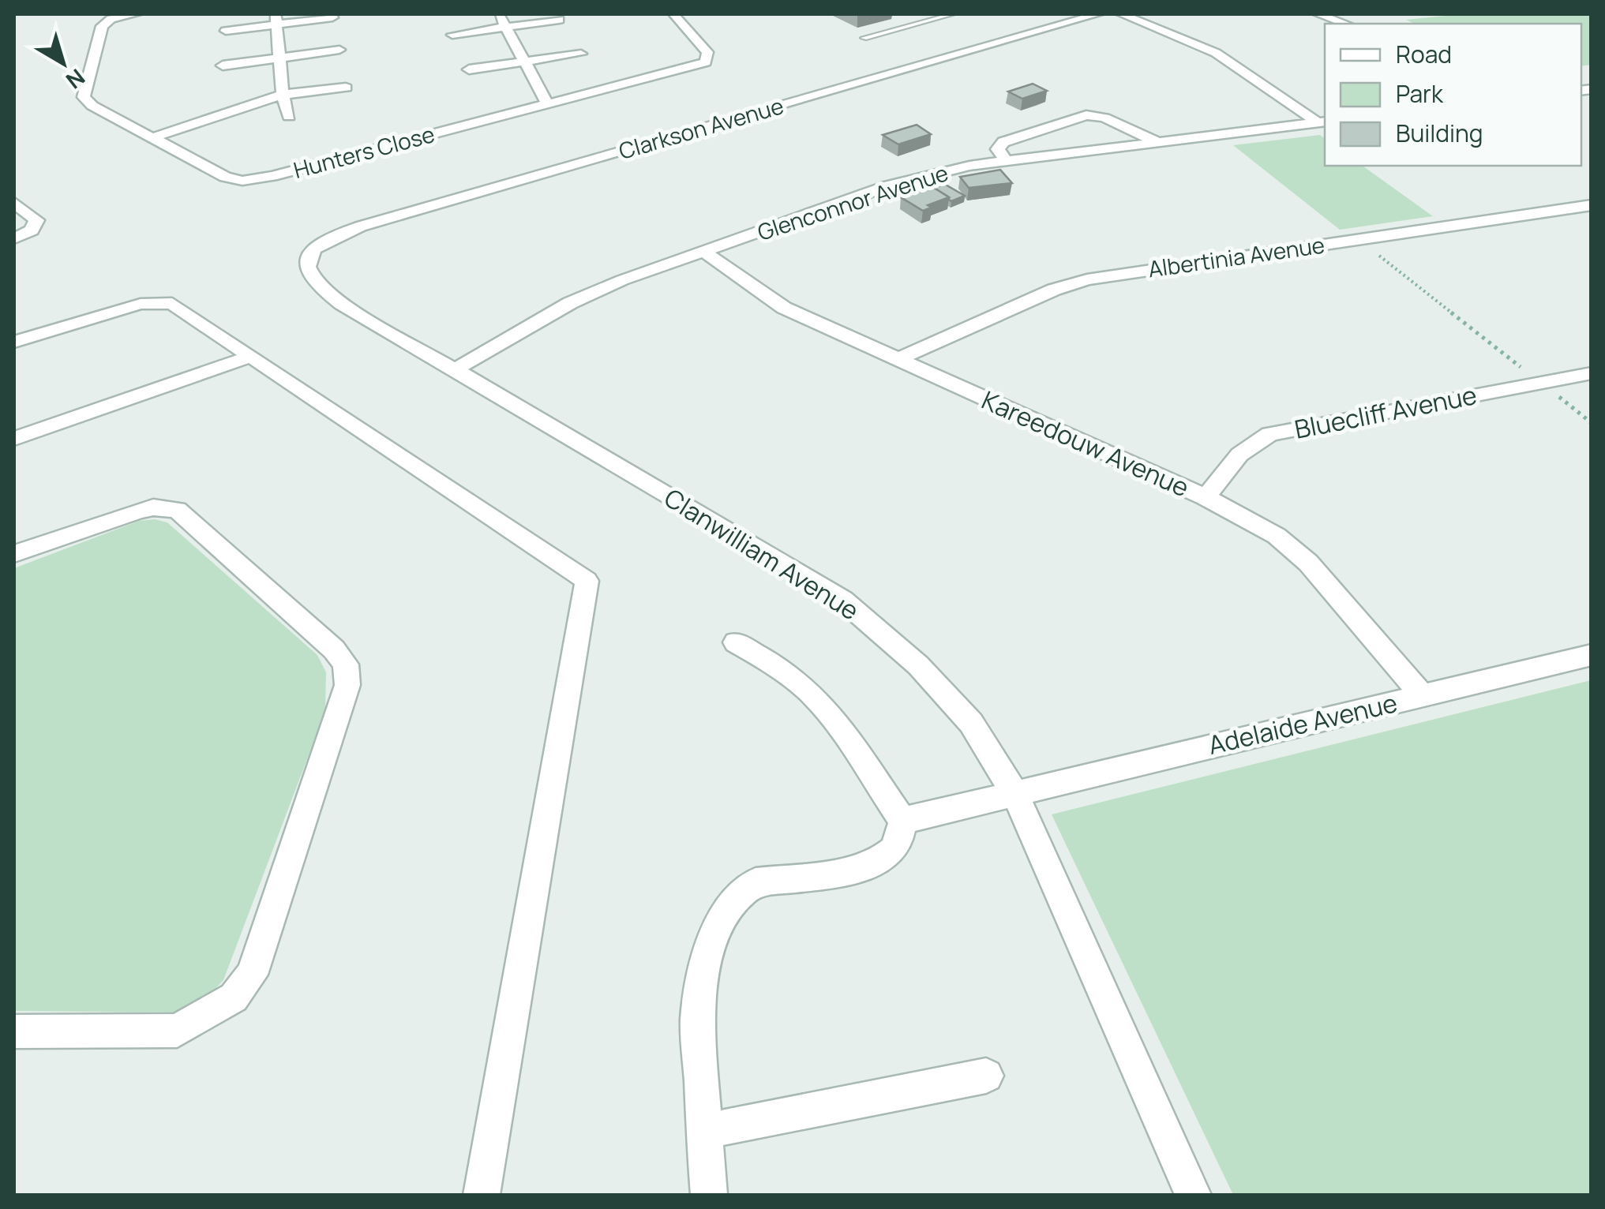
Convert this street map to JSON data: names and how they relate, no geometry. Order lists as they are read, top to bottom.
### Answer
{
  "streets": {
    "street": [
      "Clarkson Avenue",
      "Hunters Close",
      "Glenconnor Avenue",
      "Albertinia Avenue",
      "Bluecliff Avenue",
      "Kareedouw Avenue",
      "Clanwilliam Avenue",
      "Adelaide Avenue"
    ]
  },
  "crossings": [
    ["Clarkson Avenue", "Clanwilliam Avenue"],
    ["Glenconnor Avenue", "Kareedouw Avenue"],
    ["Glenconnor Avenue", "Clanwilliam Avenue"],
    ["Albertinia Avenue", "Kareedouw Avenue"],
    ["Bluecliff Avenue", "Kareedouw Avenue"],
    ["Kareedouw Avenue", "Adelaide Avenue"],
    ["Clanwilliam Avenue", "Adelaide Avenue"]
  ],
  "legend": ["Road", "Park", "Building"],
  "north": "bottom right"
}
